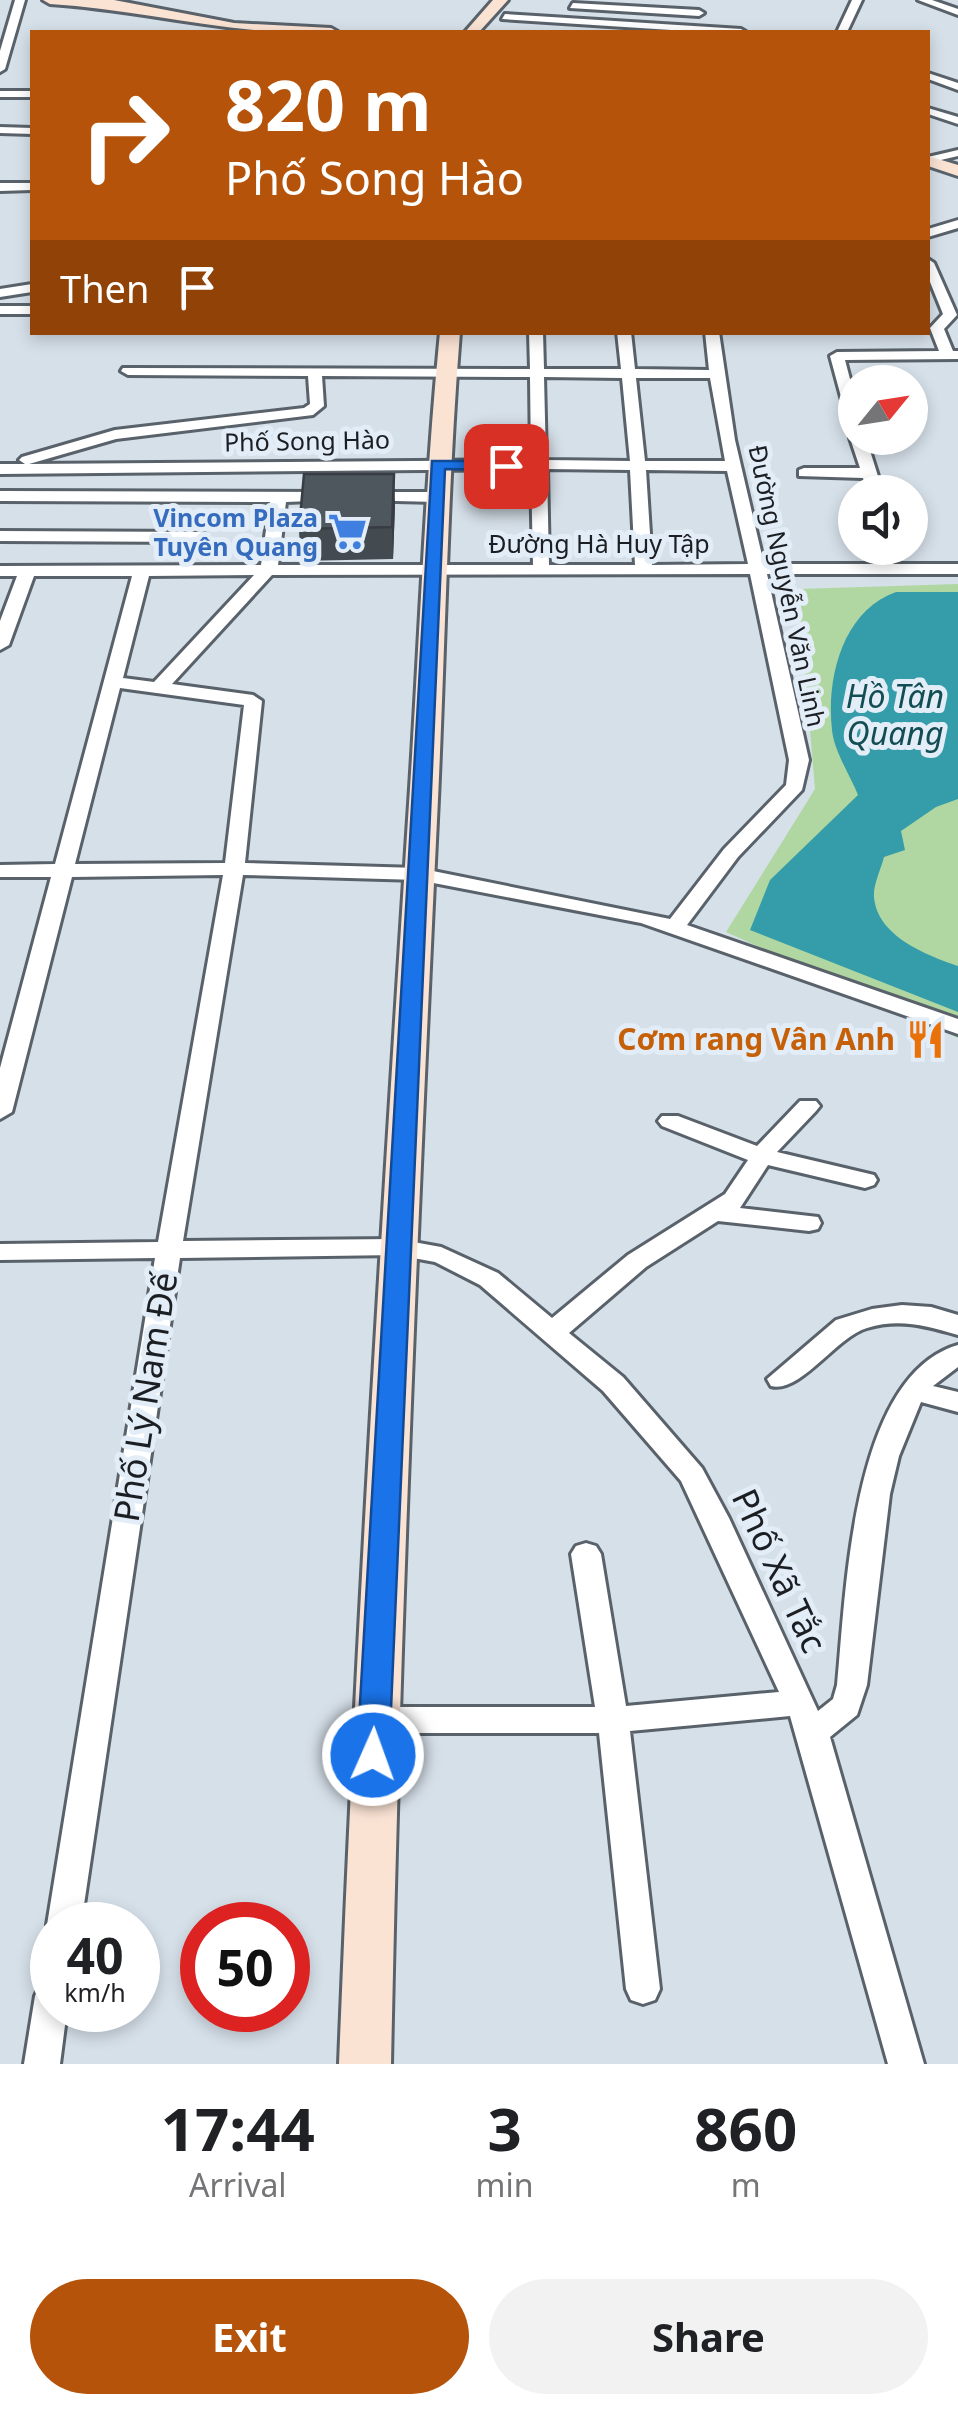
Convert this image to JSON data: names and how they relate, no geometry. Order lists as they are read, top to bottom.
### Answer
{
  "streets": {
    "street": [
      "Phố Song Hào",
      "Đường Hà Huy Tập",
      "Đường Nguyễn Văn Linh",
      "Phố Lý Nam Đế",
      "Phố Xã Tắc"
    ]
  },
  "crossings": [
    ["Phố Song Hào", "Đường Nguyễn Văn Linh"],
    ["Đường Hà Huy Tập", "Đường Nguyễn Văn Linh"],
    ["Phố Lý Nam Đế", "Phố Xã Tắc"]
  ],
  "water": ["Hồ Tân Quang"],
  "places": {
    "supermarket": ["Vincom Plaza Tuyên Quang"],
    "restaurant": ["Cơm rang Vân Anh"]
  },
  "north": "top right",
  "page": {
    "turn": ["820 m", "Phố Song Hào"],
    "then": "Then",
    "speed": "40 km/h",
    "limit": "50",
    "eta": [
      "17:44",
      "Arrival",
      "3",
      "min",
      "860",
      "m"
    ],
    "buttons": ["Exit", "Share"]
  }
}
